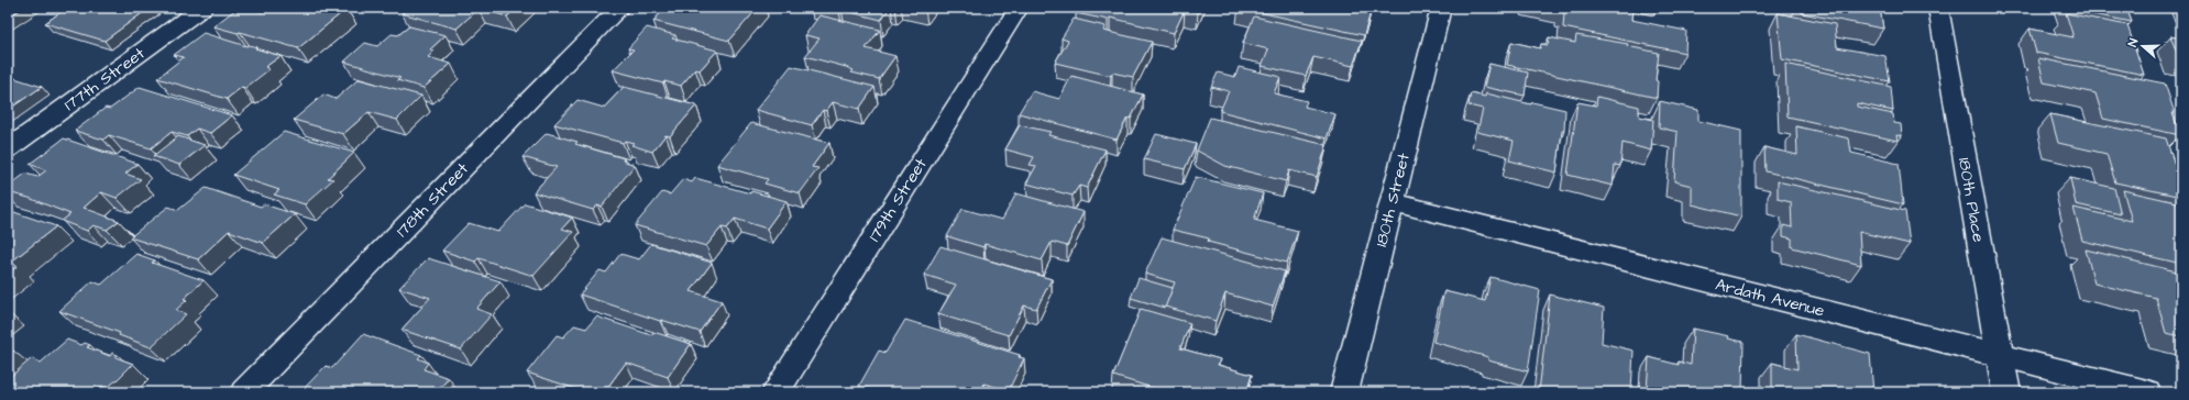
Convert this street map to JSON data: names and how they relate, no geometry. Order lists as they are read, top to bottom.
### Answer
{
  "streets": {
    "street": [
      "177th Street",
      "178th Street",
      "179th Street",
      "180th Street",
      "180th Place",
      "Ardath Avenue"
    ]
  },
  "crossings": [
    ["180th Street", "Ardath Avenue"],
    ["180th Place", "Ardath Avenue"]
  ],
  "north": "left"
}
